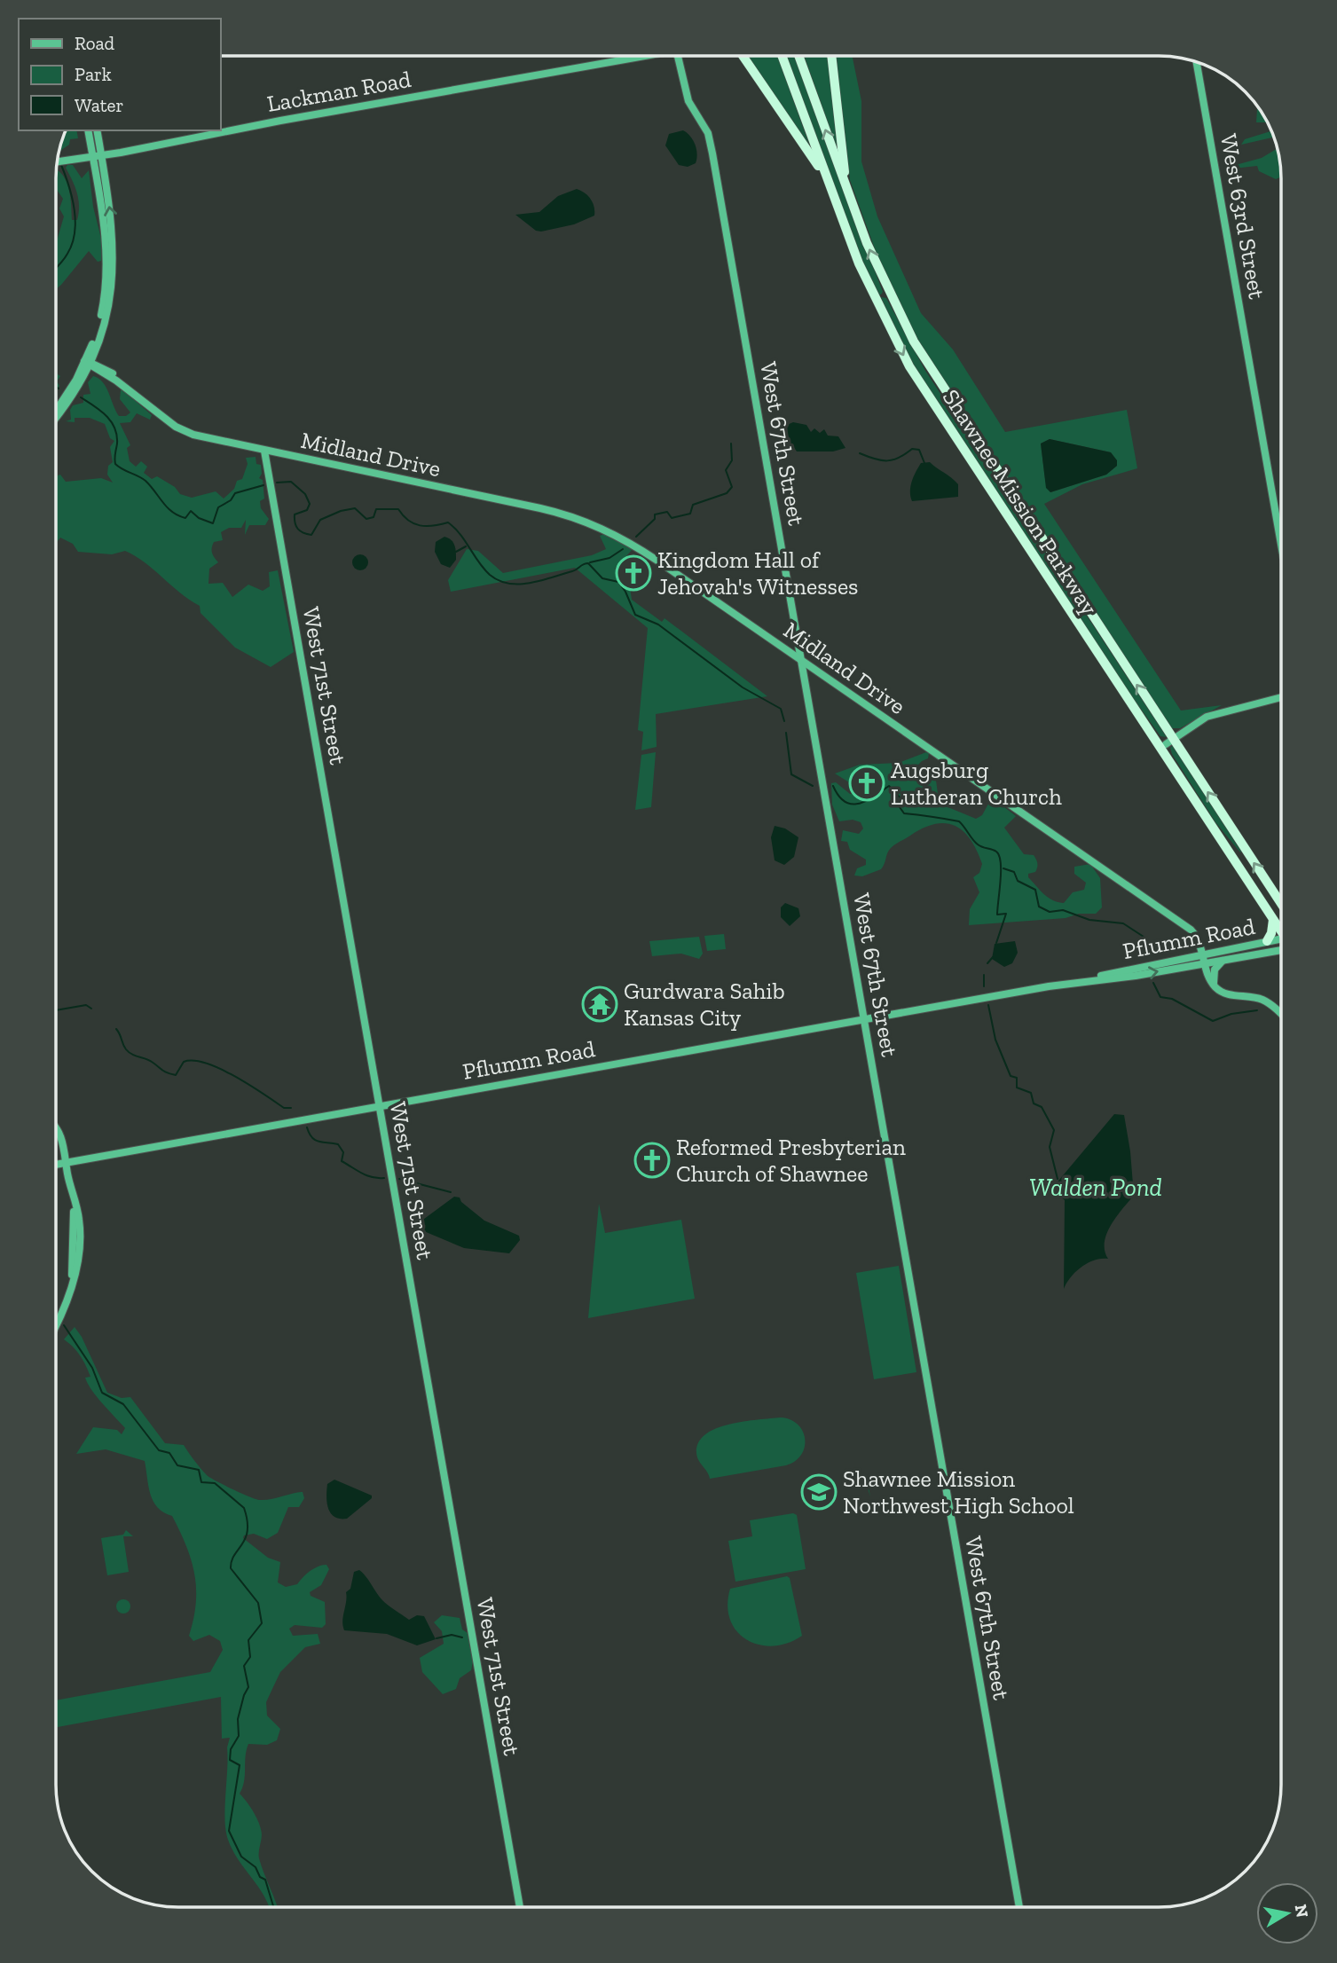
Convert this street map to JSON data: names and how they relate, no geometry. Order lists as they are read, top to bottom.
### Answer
{
  "streets": {
    "highway": ["Shawnee Mission Parkway"],
    "street": [
      "Lackman Road",
      "West 63rd Street",
      "West 67th Street",
      "Midland Drive",
      "West 71st Street",
      "Pflumm Road"
    ]
  },
  "crossings": [
    ["West 67th Street", "Midland Drive"],
    ["West 67th Street", "Pflumm Road"],
    ["Midland Drive", "West 71st Street"],
    ["Midland Drive", "Pflumm Road"],
    ["West 71st Street", "Pflumm Road"]
  ],
  "water": ["Walden Pond"],
  "places": {
    "church": ["Kingdom Hall of Jehovah's Witnesses", "Augsburg Lutheran Church", "Reformed Presbyterian Church of Shawnee"],
    "temple": ["Gurdwara Sahib Kansas City"],
    "school or university": ["Shawnee Mission Northwest High School"]
  },
  "legend": ["Road", "Park", "Water"],
  "north": "right"
}
